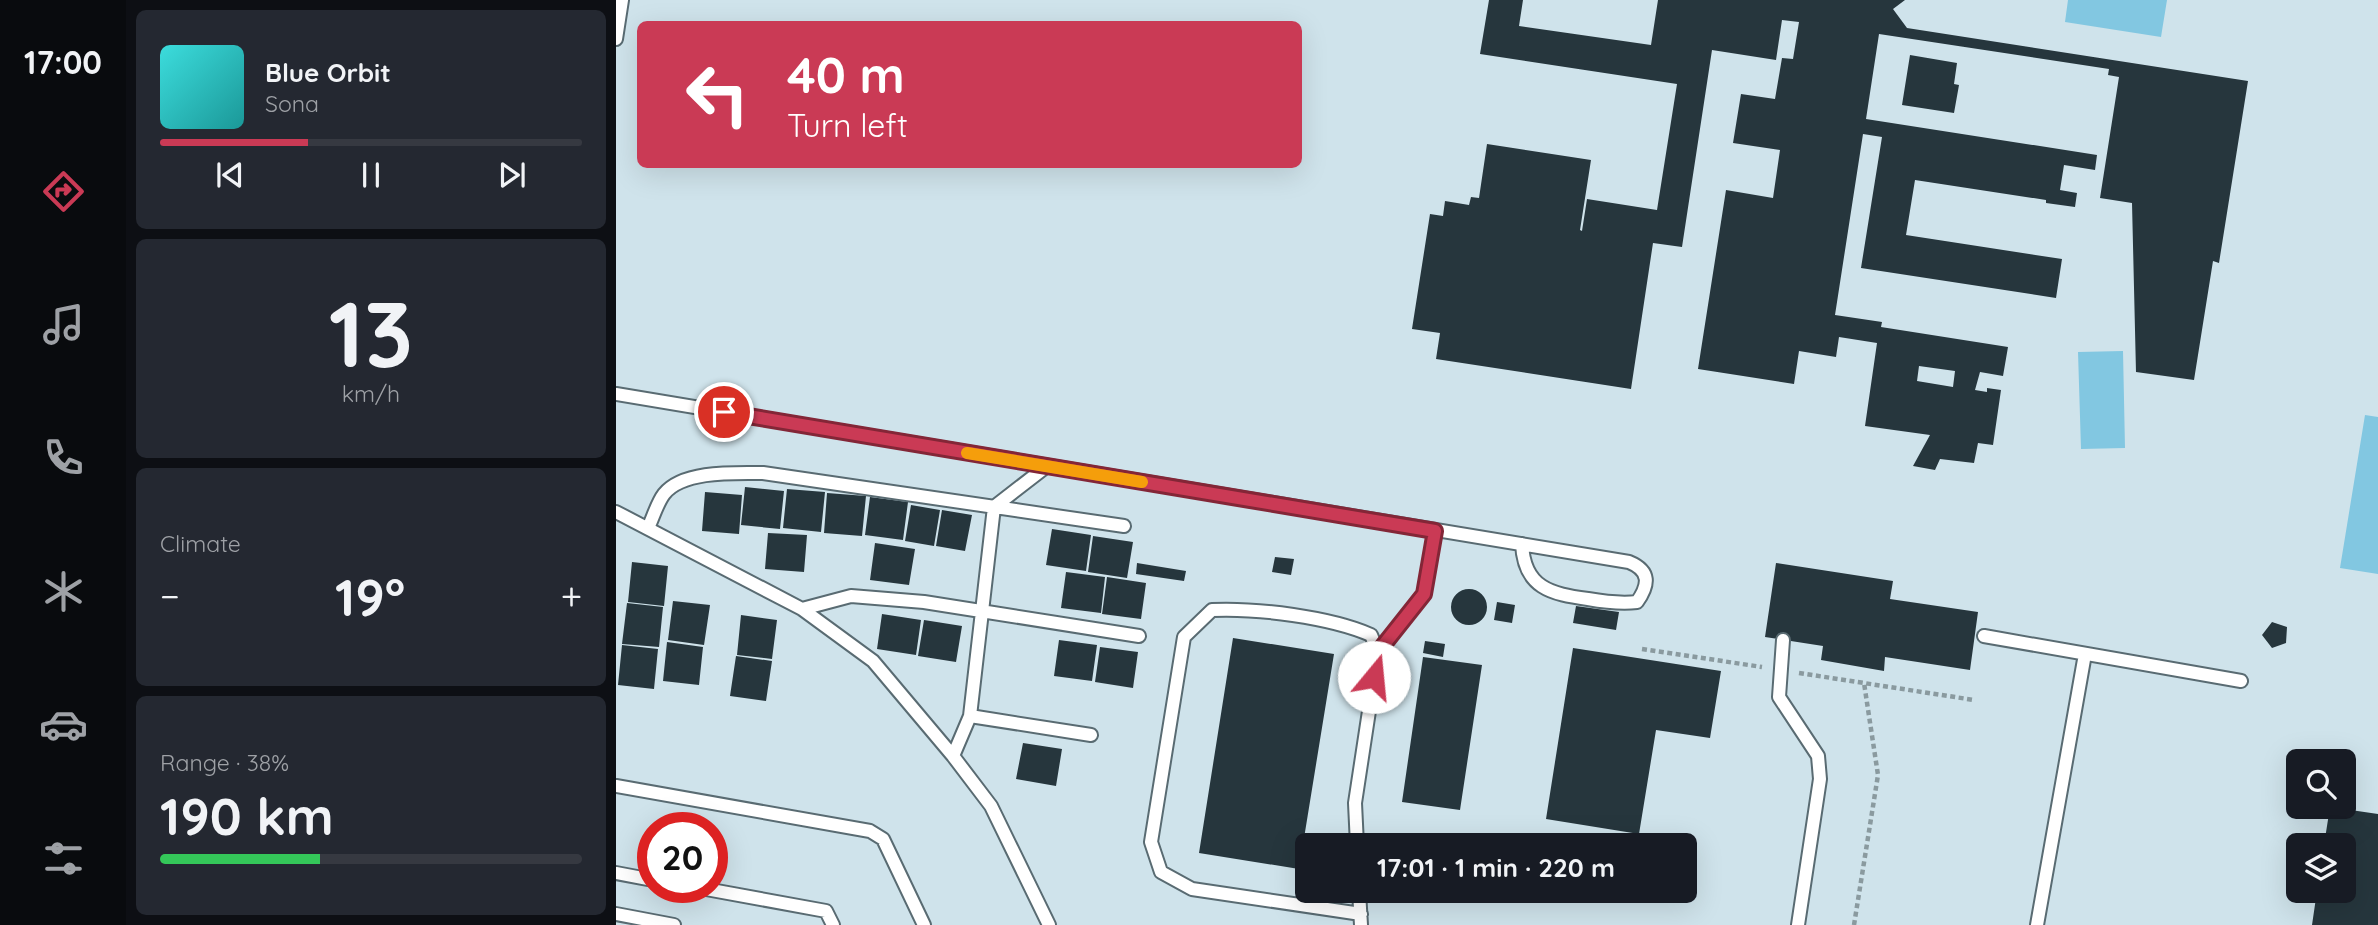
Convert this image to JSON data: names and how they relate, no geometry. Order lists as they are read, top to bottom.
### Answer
{
  "page": {
    "tabs": "17:00",
    "turn": ["40 m", "Turn left"],
    "song": ["Blue Orbit", "Sona"],
    "tile": [
      ["13", "km/h"],
      "Climate",
      ["Range · 38%", "190 km"]
    ],
    "heat": ["−", "19°", "+"],
    "limit": "20",
    "trip": "17:01 · 1 min · 220 m"
  }
}
